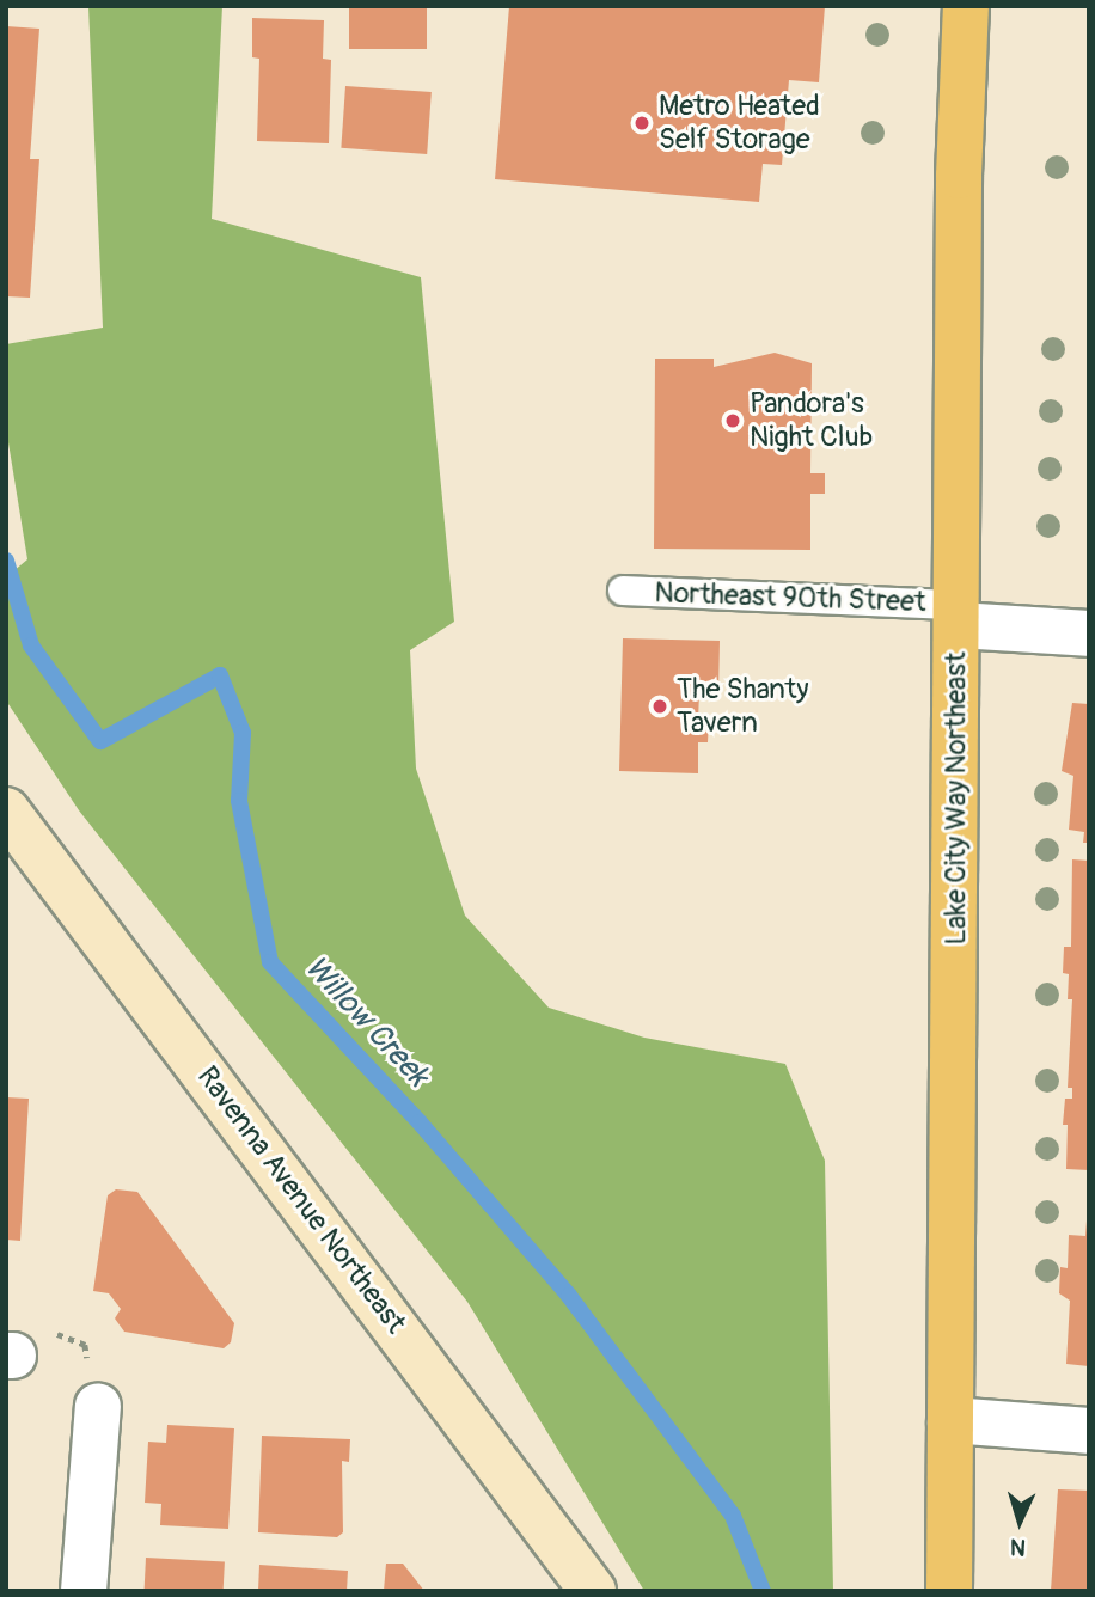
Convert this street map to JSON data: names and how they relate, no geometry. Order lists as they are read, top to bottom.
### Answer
{
  "streets": {
    "main road": ["Lake City Way Northeast", "Ravenna Avenue Northeast"],
    "street": ["Northeast 90th Street"]
  },
  "crossings": [
    ["Northeast 90th Street", "Lake City Way Northeast"]
  ],
  "water": ["Willow Creek"],
  "places": ["Metro Heated Self Storage", "Pandora's Night Club", "The Shanty Tavern"],
  "north": "bottom"
}
